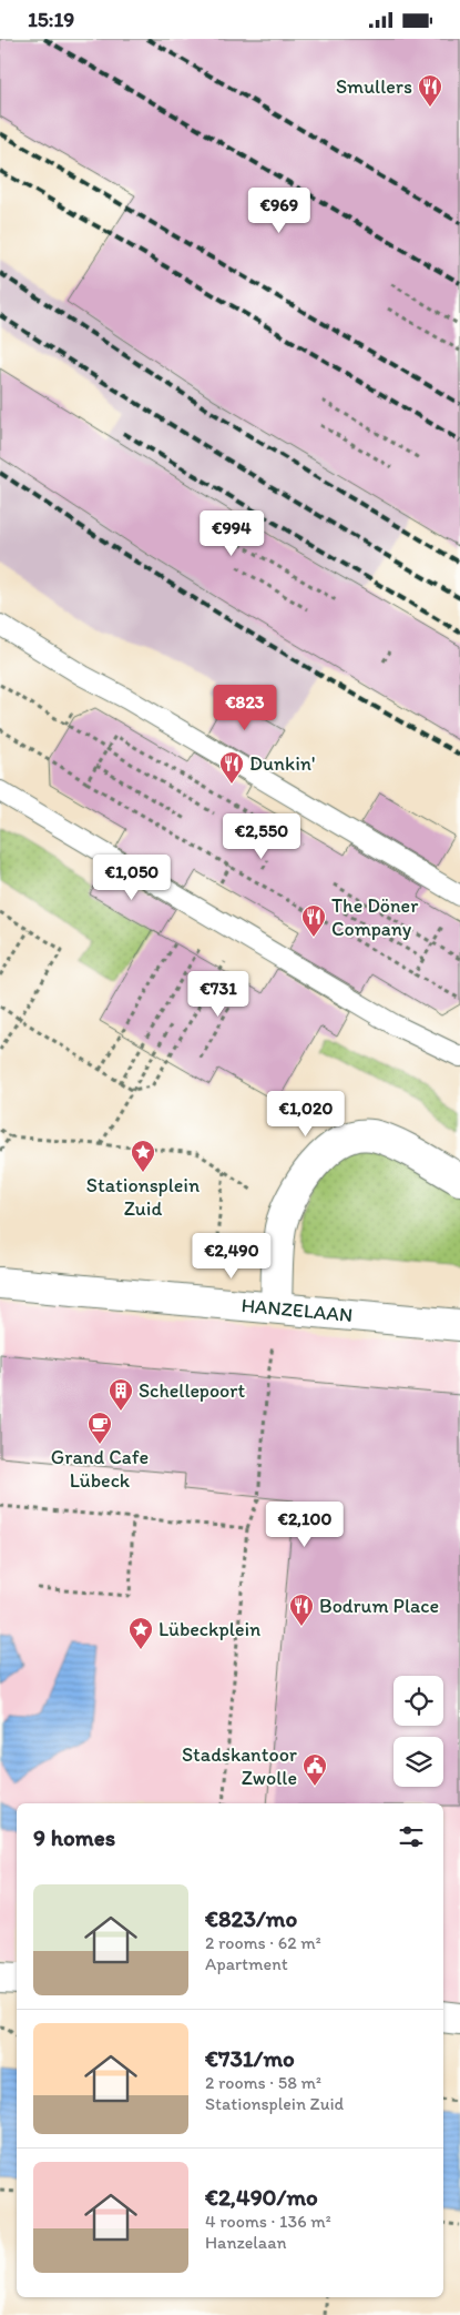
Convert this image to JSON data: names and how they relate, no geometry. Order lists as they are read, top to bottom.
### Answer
{
  "streets": {
    "street": ["HANZELAAN"]
  },
  "places": {
    "restaurant": [
      "Smullers",
      "Dunkin'",
      "The Döner Company",
      "Bodrum Place"
    ],
    "place": ["Stationsplein Zuid", "Lübeckplein"],
    "building": ["Schellepoort"],
    "cafe": ["Grand Cafe Lübeck"],
    "public building": ["Stadskantoor Zwolle"]
  },
  "page": {
    "status": "15:19",
    "price": [
      "€969",
      "€994",
      "€823",
      "€2,550",
      "€1,050",
      "€731",
      "€1,020",
      "€2,490",
      "€2,100"
    ],
    "heading": "9 homes",
    "list": [
      {
        "name": "€823/mo",
        "note": "2 rooms · 62 m² · Apartment"
      },
      {
        "name": "€731/mo",
        "note": "2 rooms · 58 m² · Stationsplein Zuid"
      },
      {
        "name": "€2,490/mo",
        "note": "4 rooms · 136 m² · Hanzelaan"
      }
    ]
  }
}
